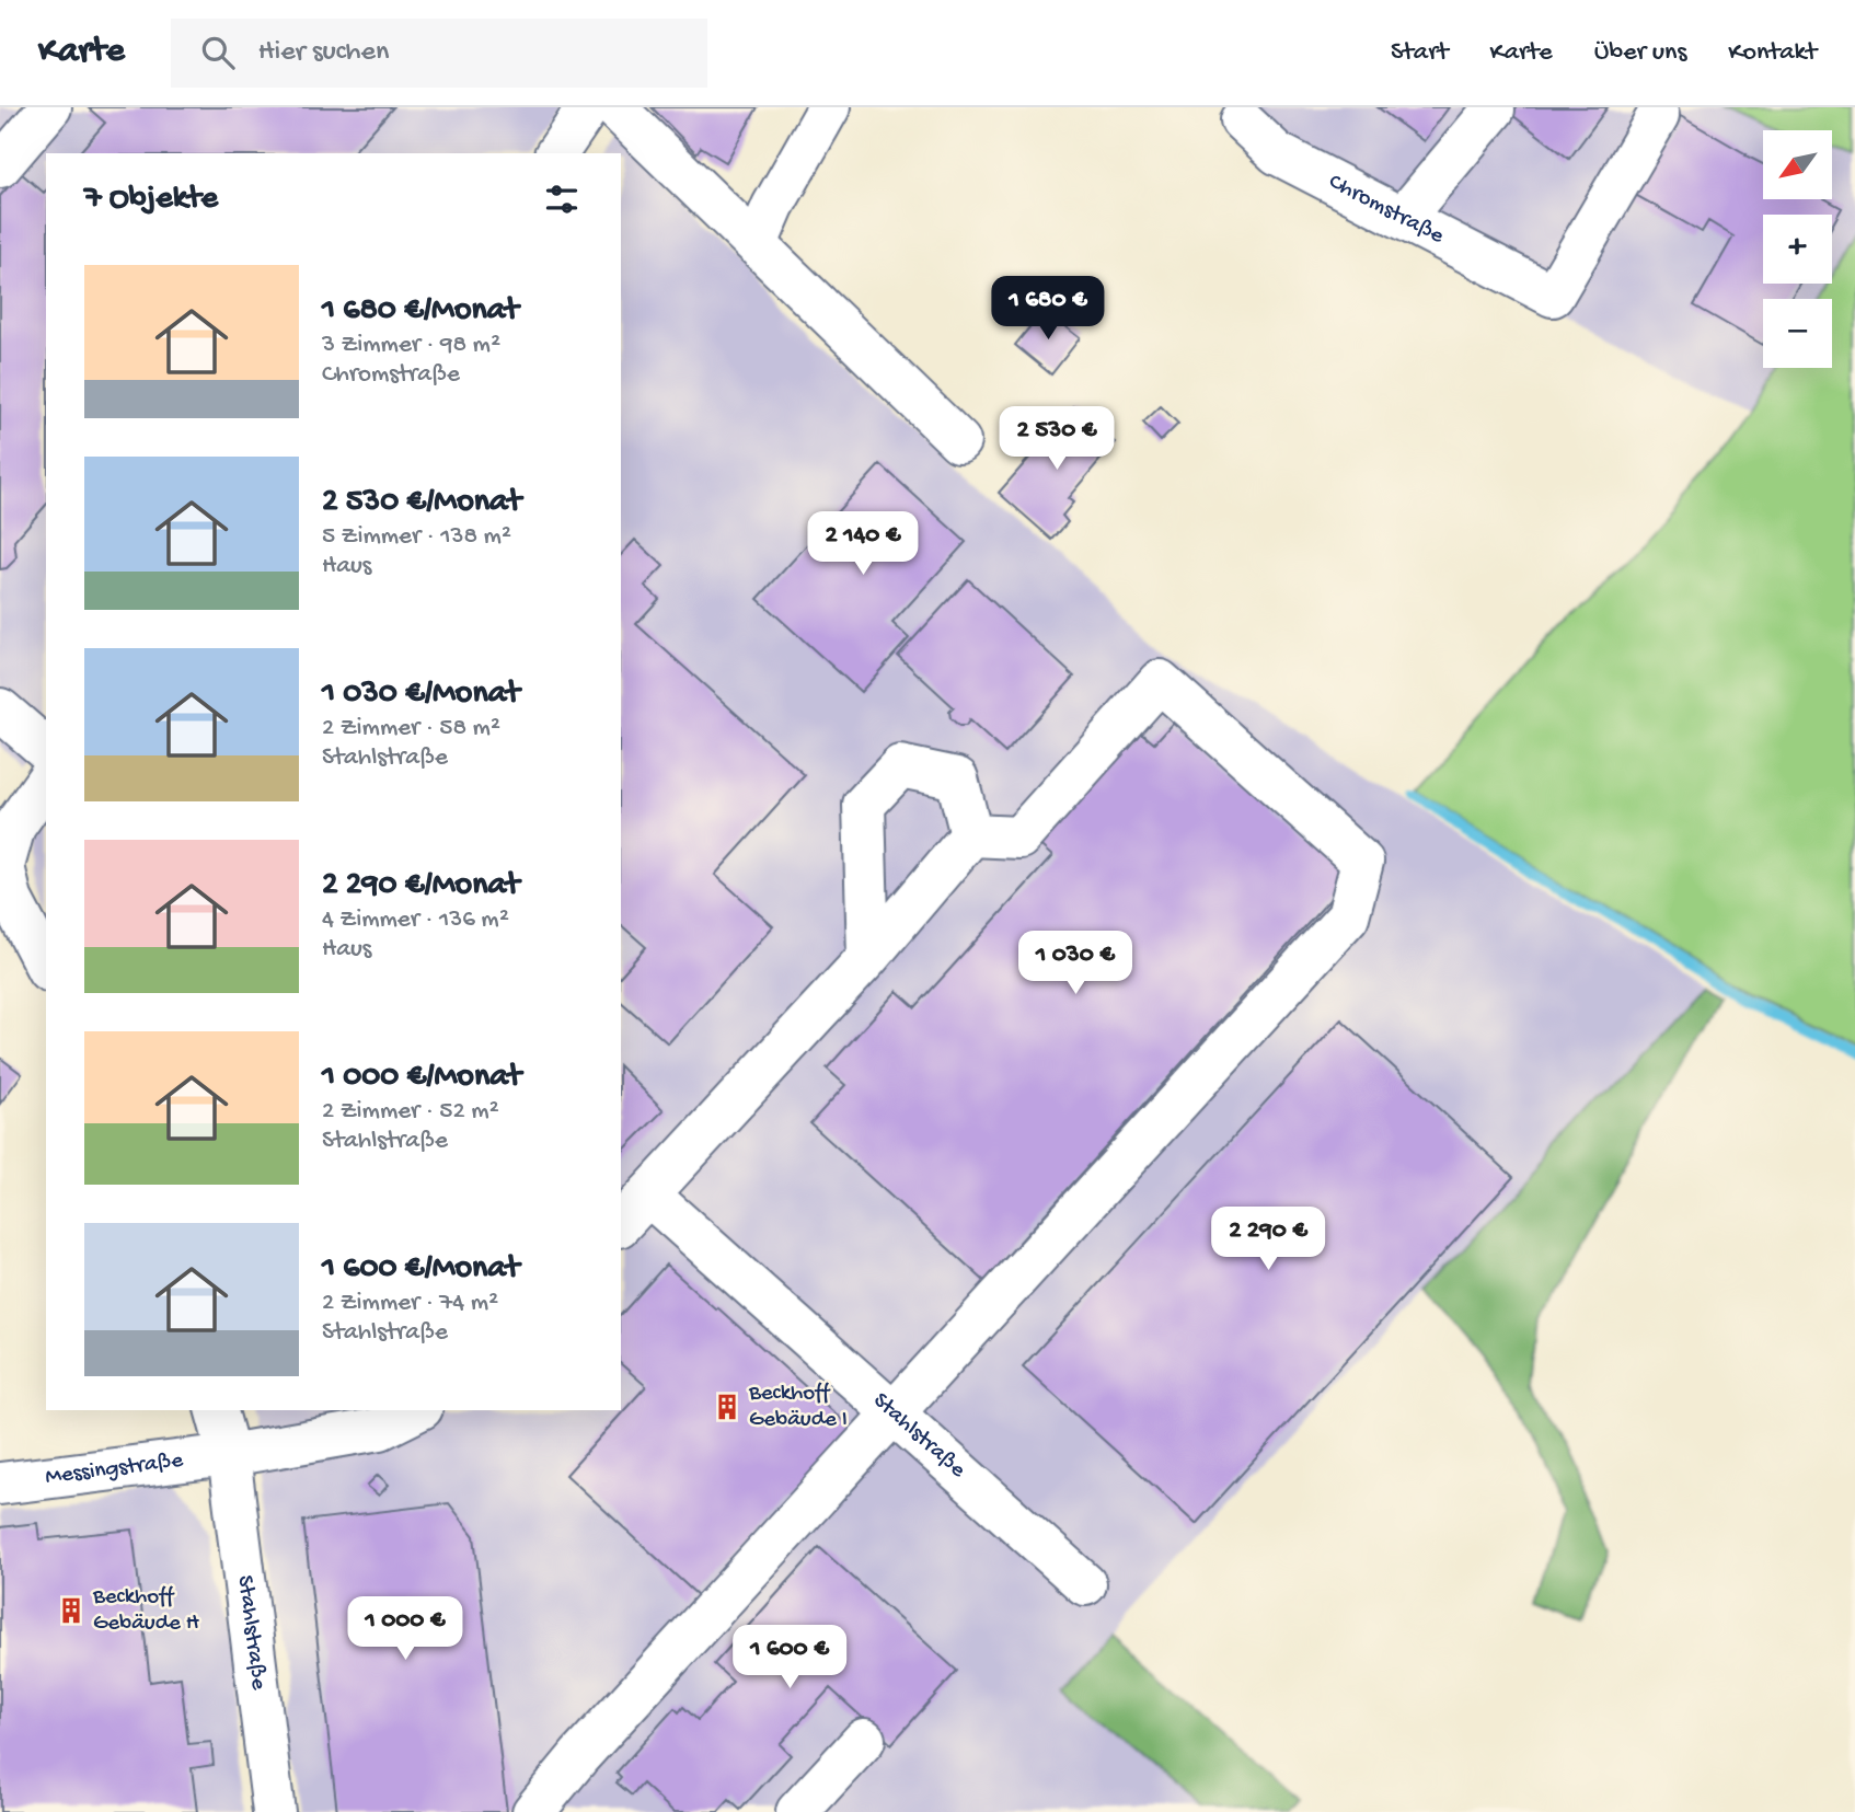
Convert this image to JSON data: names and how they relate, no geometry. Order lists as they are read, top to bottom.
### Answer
{
  "streets": {
    "street": ["Chromstraße", "Stahlstraße", "Messingstraße"]
  },
  "crossings": [
    ["Stahlstraße", "Messingstraße"]
  ],
  "places": {
    "building": ["Beckhoff Gebäude I", "Beckhoff Gebäude H"]
  },
  "north": "bottom left",
  "page": {
    "header": "Karte",
    "search": "Hier suchen",
    "nav": [
      "Start",
      "Karte",
      "Über uns",
      "Kontakt"
    ],
    "map_buttons": ["+", "−"],
    "heading": "7 Objekte",
    "list": [
      {
        "name": "1 680 €/Monat",
        "note": "3 Zimmer · 98 m² · Chromstraße"
      },
      {
        "name": "2 530 €/Monat",
        "note": "5 Zimmer · 138 m² · Haus"
      },
      {
        "name": "1 030 €/Monat",
        "note": "2 Zimmer · 58 m² · Stahlstraße"
      },
      {
        "name": "2 290 €/Monat",
        "note": "4 Zimmer · 136 m² · Haus"
      },
      {
        "name": "1 000 €/Monat",
        "note": "2 Zimmer · 52 m² · Stahlstraße"
      },
      {
        "name": "1 600 €/Monat",
        "note": "2 Zimmer · 74 m² · Stahlstraße"
      }
    ],
    "price": [
      "1 680 €",
      "2 530 €",
      "2 140 €",
      "1 030 €",
      "2 290 €",
      "1 000 €",
      "1 600 €"
    ]
  }
}
